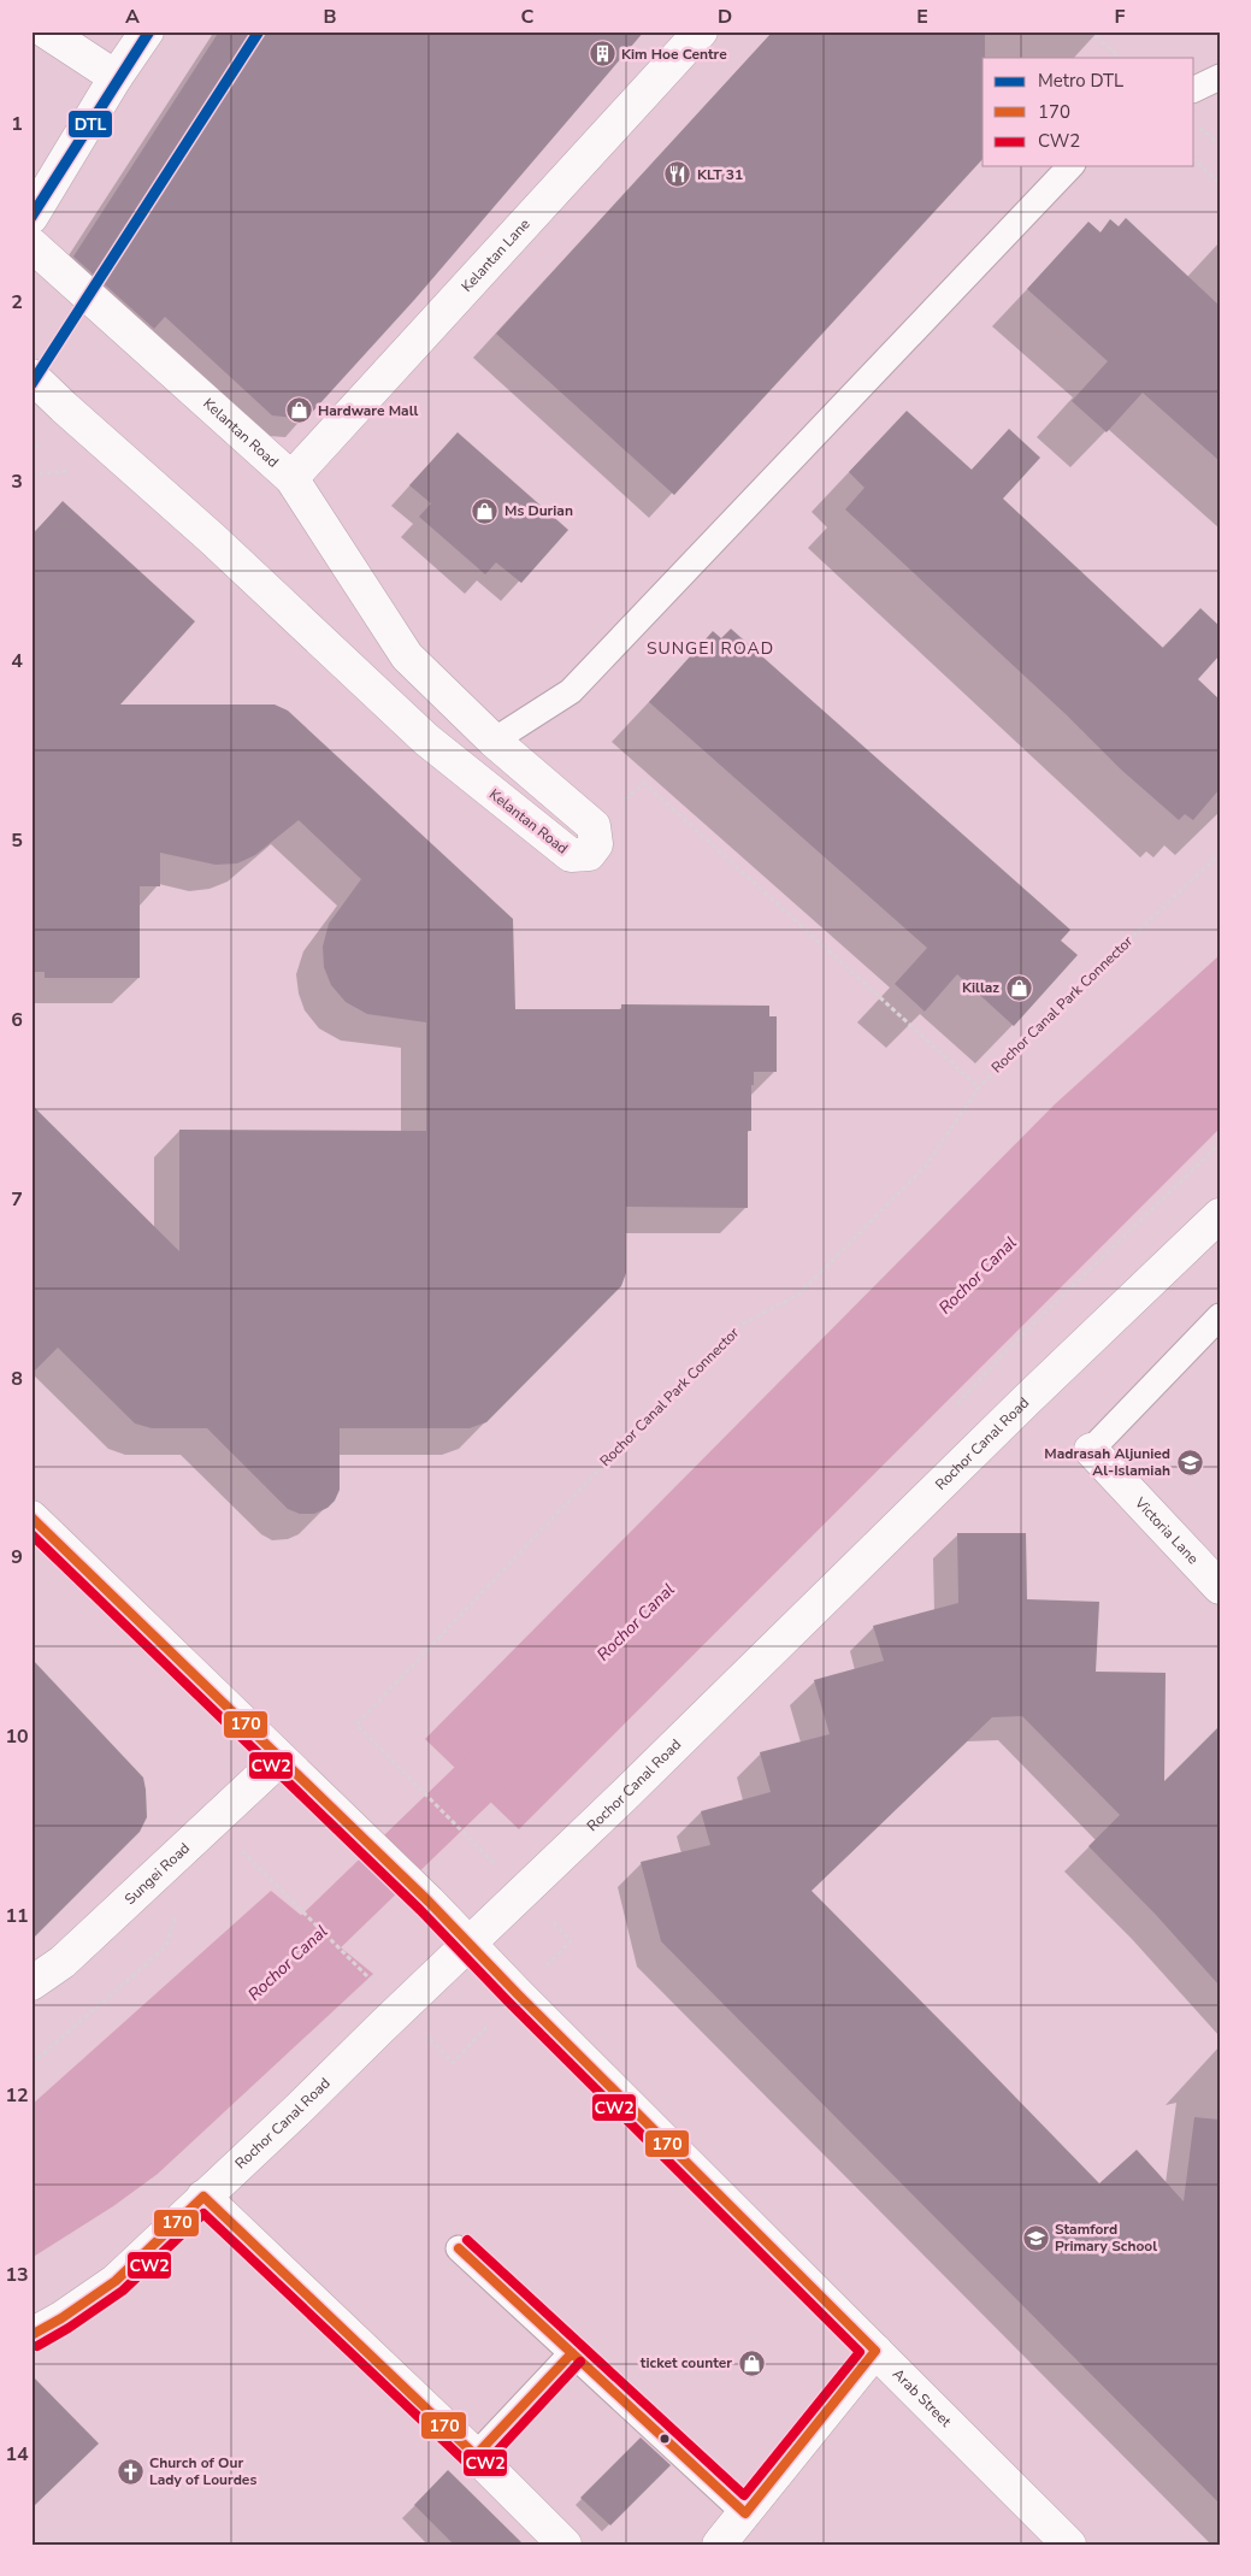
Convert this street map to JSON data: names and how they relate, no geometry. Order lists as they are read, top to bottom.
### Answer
{
  "streets": {
    "street": [
      "Kelantan Lane",
      "Kelantan Road",
      "Rochor Canal Road",
      "Victoria Lane",
      "Sungei Road",
      "Arab Street"
    ],
    "path": ["Rochor Canal Park Connector"]
  },
  "crossings": [
    ["Kelantan Lane", "Kelantan Road"],
    ["Rochor Canal Road", "Arab Street"],
    ["Sungei Road", "Arab Street"]
  ],
  "districts": ["SUNGEI ROAD"],
  "water": ["Rochor Canal"],
  "places": {
    "building": ["Kim Hoe Centre"],
    "restaurant": ["KLT 31"],
    "shop": [
      "Hardware Mall",
      "Ms Durian",
      "Killaz",
      "ticket counter"
    ],
    "school or university": ["Madrasah Aljunied Al-Islamiah", "Stamford Primary School"],
    "church": ["Church of Our Lady of Lourdes"]
  },
  "lines": ["metro line DTL", "transit line 170", "transit line CW2"],
  "legend": ["Metro DTL", "170", "CW2"],
  "grid": {
    "columns": [
      "A",
      "B",
      "C",
      "D",
      "E",
      "F"
    ],
    "rows": [
      "1",
      "2",
      "3",
      "4",
      "5",
      "6",
      "7",
      "8",
      "9",
      "10",
      "11",
      "12",
      "13",
      "14"
    ]
  }
}
